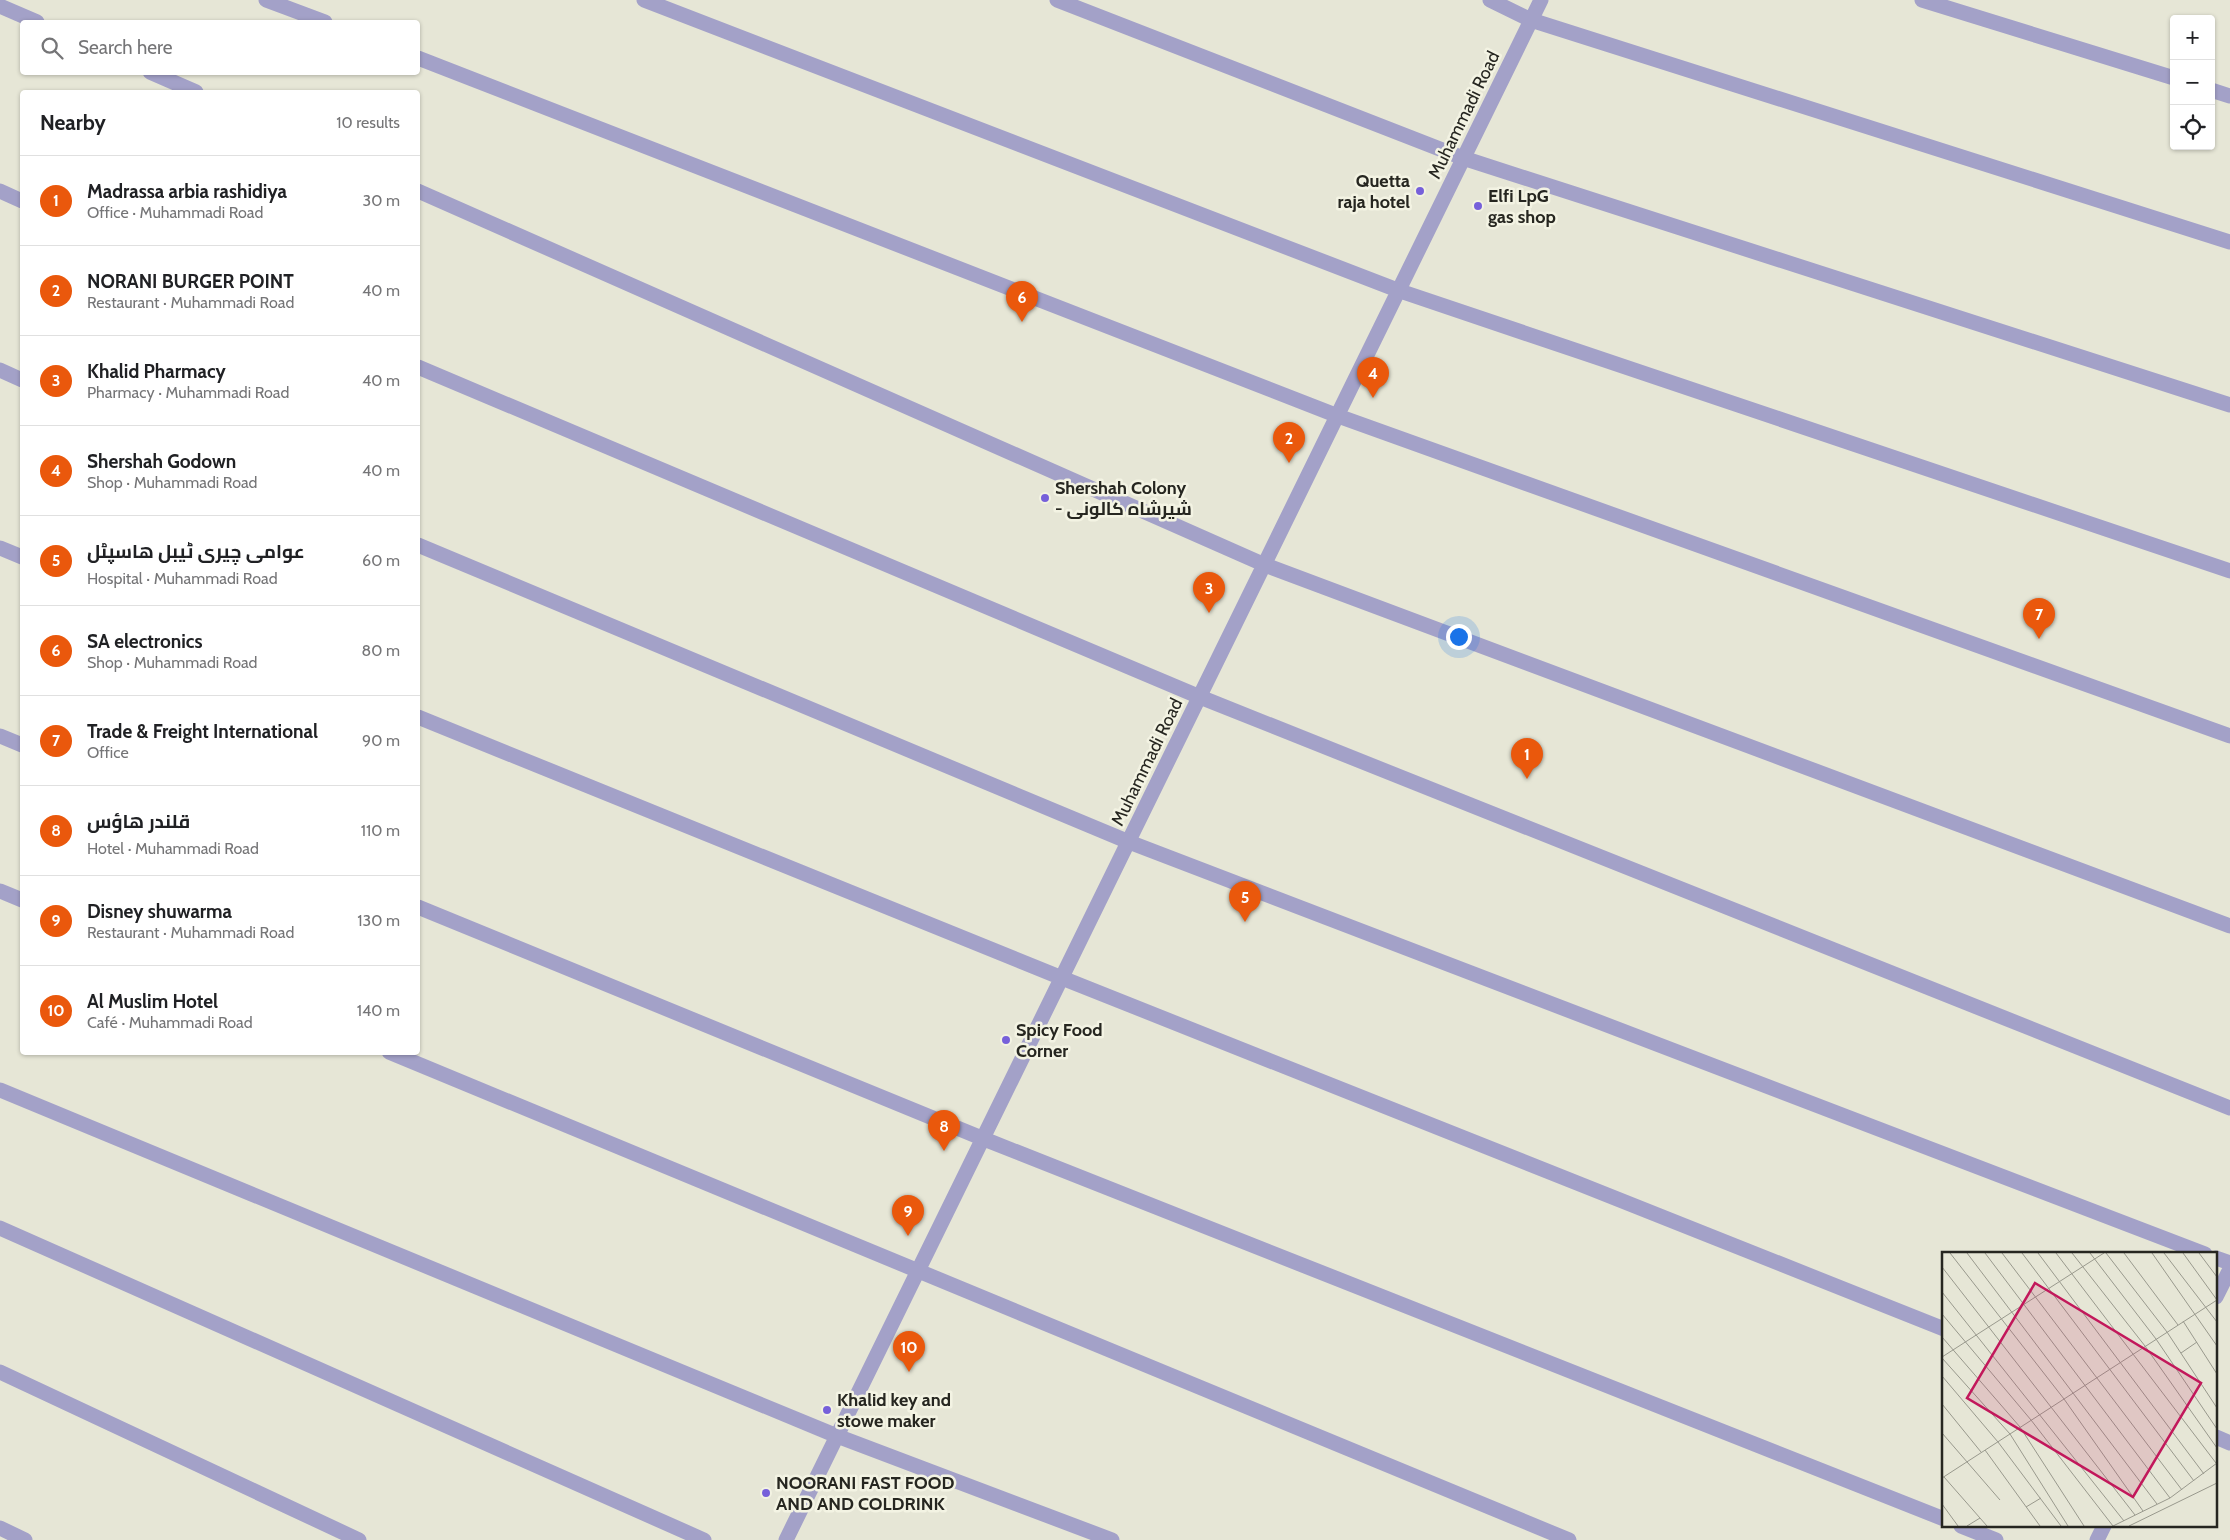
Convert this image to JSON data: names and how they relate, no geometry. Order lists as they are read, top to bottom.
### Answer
{
  "streets": {
    "street": ["Muhammadi Road"]
  },
  "places": [
    "Quetta raja hotel",
    "Elfi LpG gas shop",
    "Shershah Colony - شیرشاہ کالونی",
    "Spicy Food Corner",
    "Khalid key and stowe maker",
    "NOORANI FAST FOOD AND AND COLDRINK"
  ],
  "page": {
    "map_buttons": ["+", "−"],
    "search": "Search here",
    "heading": ["Nearby", "10 results"],
    "list": [
      {
        "mark": "1",
        "name": "Madrassa arbia rashidiya",
        "note": "Office · Muhammadi Road",
        "value": "30 m"
      },
      {
        "mark": "2",
        "name": "NORANI BURGER POINT",
        "note": "Restaurant · Muhammadi Road",
        "value": "40 m"
      },
      {
        "mark": "3",
        "name": "Khalid Pharmacy",
        "note": "Pharmacy · Muhammadi Road",
        "value": "40 m"
      },
      {
        "mark": "4",
        "name": "Shershah Godown",
        "note": "Shop · Muhammadi Road",
        "value": "40 m"
      },
      {
        "mark": "5",
        "name": "عوامی چیری ٹیبل ھاسپٹل",
        "note": "Hospital · Muhammadi Road",
        "value": "60 m"
      },
      {
        "mark": "6",
        "name": "SA electronics",
        "note": "Shop · Muhammadi Road",
        "value": "80 m"
      },
      {
        "mark": "7",
        "name": "Trade & Freight International",
        "note": "Office",
        "value": "90 m"
      },
      {
        "mark": "8",
        "name": "قلندر ھاؤس",
        "note": "Hotel · Muhammadi Road",
        "value": "110 m"
      },
      {
        "mark": "9",
        "name": "Disney shuwarma",
        "note": "Restaurant · Muhammadi Road",
        "value": "130 m"
      },
      {
        "mark": "10",
        "name": "Al Muslim Hotel",
        "note": "Café · Muhammadi Road",
        "value": "140 m"
      }
    ],
    "pins": [
      "6",
      "4",
      "2",
      "3",
      "7",
      "1",
      "5",
      "8",
      "9",
      "10"
    ]
  }
}
